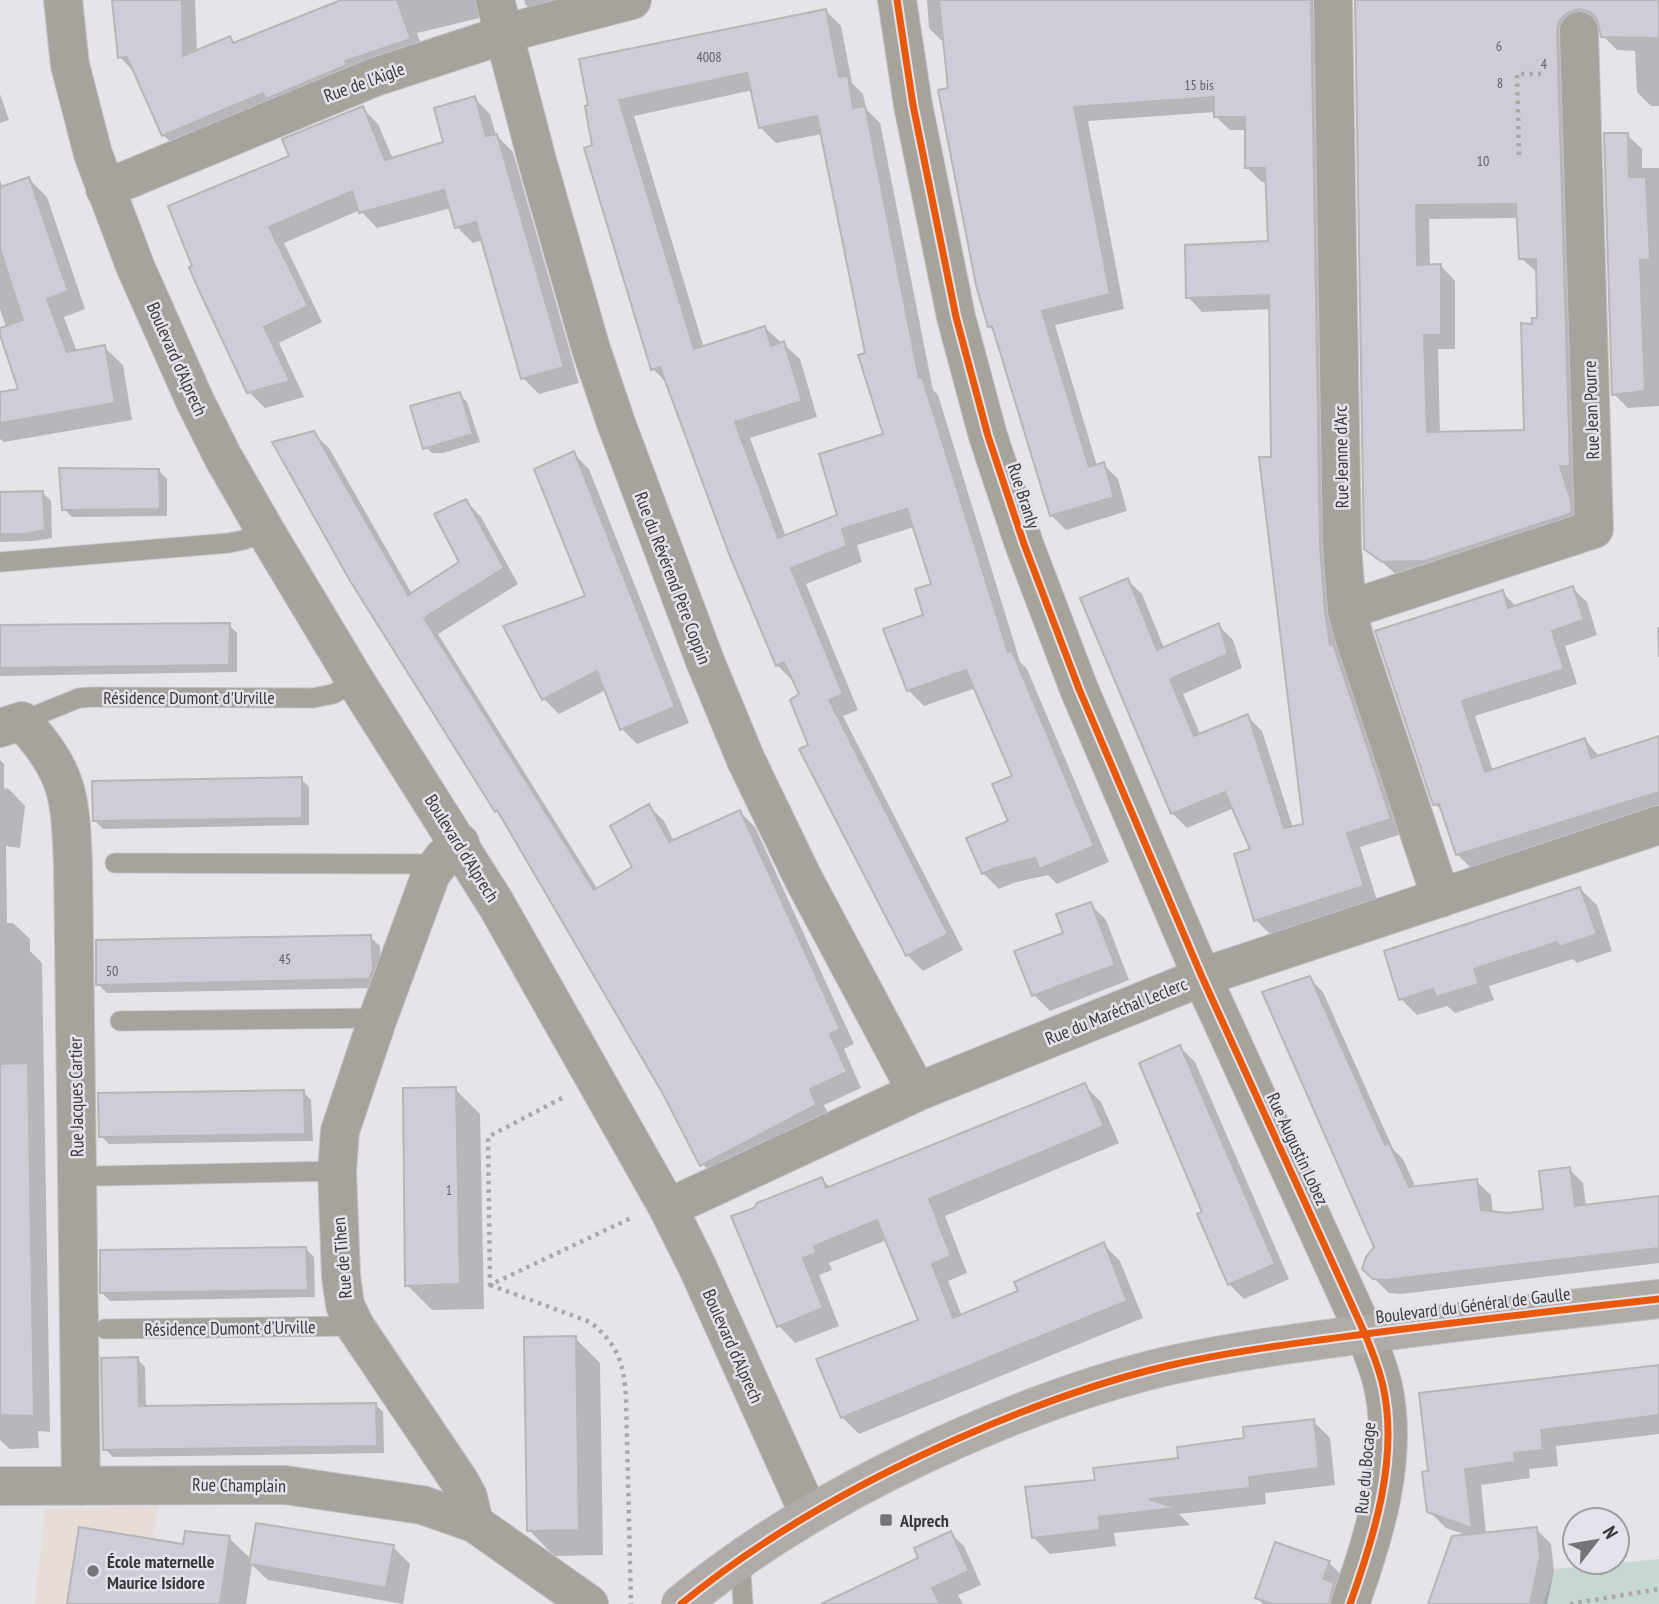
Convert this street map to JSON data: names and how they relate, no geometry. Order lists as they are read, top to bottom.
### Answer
{
  "streets": {
    "street": [
      "Rue de l'Aigle",
      "Boulevard d'Alprech",
      "Rue Jean Pourre",
      "Rue Jeanne d'Arc",
      "Rue Branly",
      "Rue du Révérend Père Coppin",
      "Rue du Maréchal Leclerc",
      "Rue Jacques Cartier",
      "Rue Augustin Lobez",
      "Rue de Tihen",
      "Boulevard du Général de Gaulle",
      "Rue du Bocage",
      "Rue Champlain"
    ],
    "lane": ["Résidence Dumont d'Urville"]
  },
  "crossings": [
    ["Rue de l'Aigle", "Boulevard d'Alprech"],
    ["Rue de l'Aigle", "Rue du Révérend Père Coppin"],
    ["Boulevard d'Alprech", "Résidence Dumont d'Urville"],
    ["Boulevard d'Alprech", "Rue du Maréchal Leclerc"],
    ["Boulevard d'Alprech", "Rue de Tihen"],
    ["Boulevard d'Alprech", "Boulevard du Général de Gaulle"],
    ["Rue Jean Pourre", "Rue Jeanne d'Arc"],
    ["Rue Jeanne d'Arc", "Rue du Maréchal Leclerc"],
    ["Rue Branly", "Rue du Maréchal Leclerc"],
    ["Rue Branly", "Rue Augustin Lobez"],
    ["Rue du Révérend Père Coppin", "Rue du Maréchal Leclerc"],
    ["Résidence Dumont d'Urville", "Rue Jacques Cartier"],
    ["Résidence Dumont d'Urville", "Rue de Tihen"],
    ["Rue du Maréchal Leclerc", "Rue Augustin Lobez"],
    ["Rue Jacques Cartier", "Rue Champlain"],
    ["Rue Augustin Lobez", "Boulevard du Général de Gaulle"],
    ["Rue Augustin Lobez", "Rue du Bocage"],
    ["Rue de Tihen", "Rue Champlain"],
    ["Boulevard du Général de Gaulle", "Rue du Bocage"]
  ],
  "places": {
    "transit": ["Alprech"],
    "other": ["École maternelle Maurice Isidore"]
  },
  "house_numbers": [
    "6",
    "4008",
    "4",
    "8",
    "15 bis",
    "10",
    "45",
    "50",
    "1"
  ],
  "north": "top right"
}
